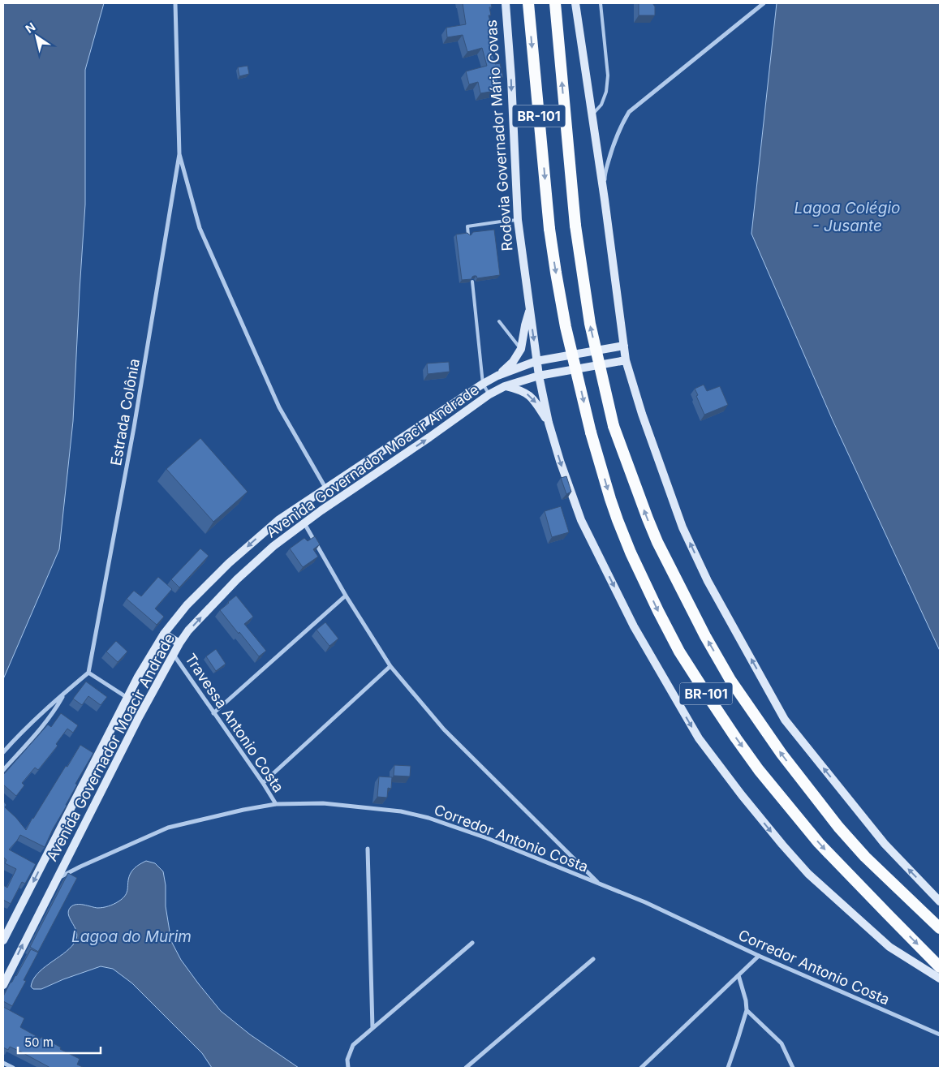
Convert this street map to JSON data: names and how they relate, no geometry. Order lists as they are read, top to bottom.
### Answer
{
  "streets": {
    "highway": ["BR-101"],
    "main road": ["Rodovia Governador Mário Covas", "Avenida Governador Moacir Andrade"],
    "street": ["Estrada Colônia", "Travessa Antonio Costa", "Corredor Antonio Costa"]
  },
  "crossings": [
    ["Rodovia Governador Mário Covas", "Avenida Governador Moacir Andrade"],
    ["Avenida Governador Moacir Andrade", "Travessa Antonio Costa"],
    ["Avenida Governador Moacir Andrade", "Corredor Antonio Costa"],
    ["Travessa Antonio Costa", "Corredor Antonio Costa"]
  ],
  "one_way": ["Rodovia Governador Mário Covas"],
  "water": ["Lagoa Colégio - Jusante", "Lagoa do Murim"],
  "scale_bar": "50 m",
  "north": "top left"
}
